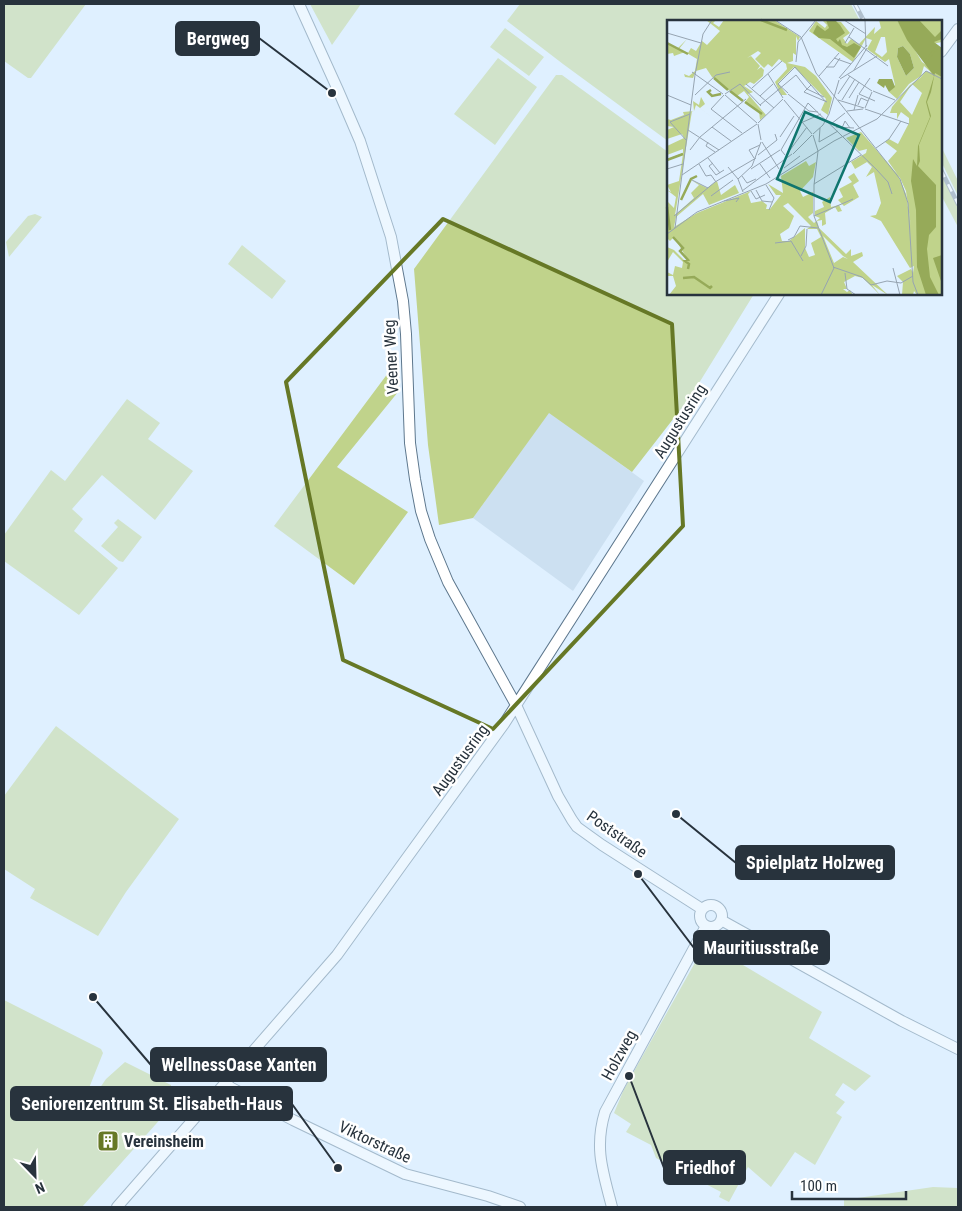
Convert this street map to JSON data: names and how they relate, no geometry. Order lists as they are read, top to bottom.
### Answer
{
  "streets": {
    "main road": [
      "Veener Weg",
      "Augustusring",
      "Poststraße",
      "Holzweg",
      "Viktorstraße"
    ]
  },
  "crossings": [
    ["Veener Weg", "Augustusring"],
    ["Veener Weg", "Poststraße"],
    ["Augustusring", "Poststraße"],
    ["Augustusring", "Viktorstraße"],
    ["Poststraße", "Holzweg"]
  ],
  "places": {
    "other": [
      "Bergweg",
      "Spielplatz Holzweg",
      "Mauritiusstraße",
      "WellnessOase Xanten",
      "Friedhof",
      "Seniorenzentrum St. Elisabeth-Haus"
    ],
    "building": ["Vereinsheim"]
  },
  "scale_bar": "100 m",
  "north": "bottom right"
}
